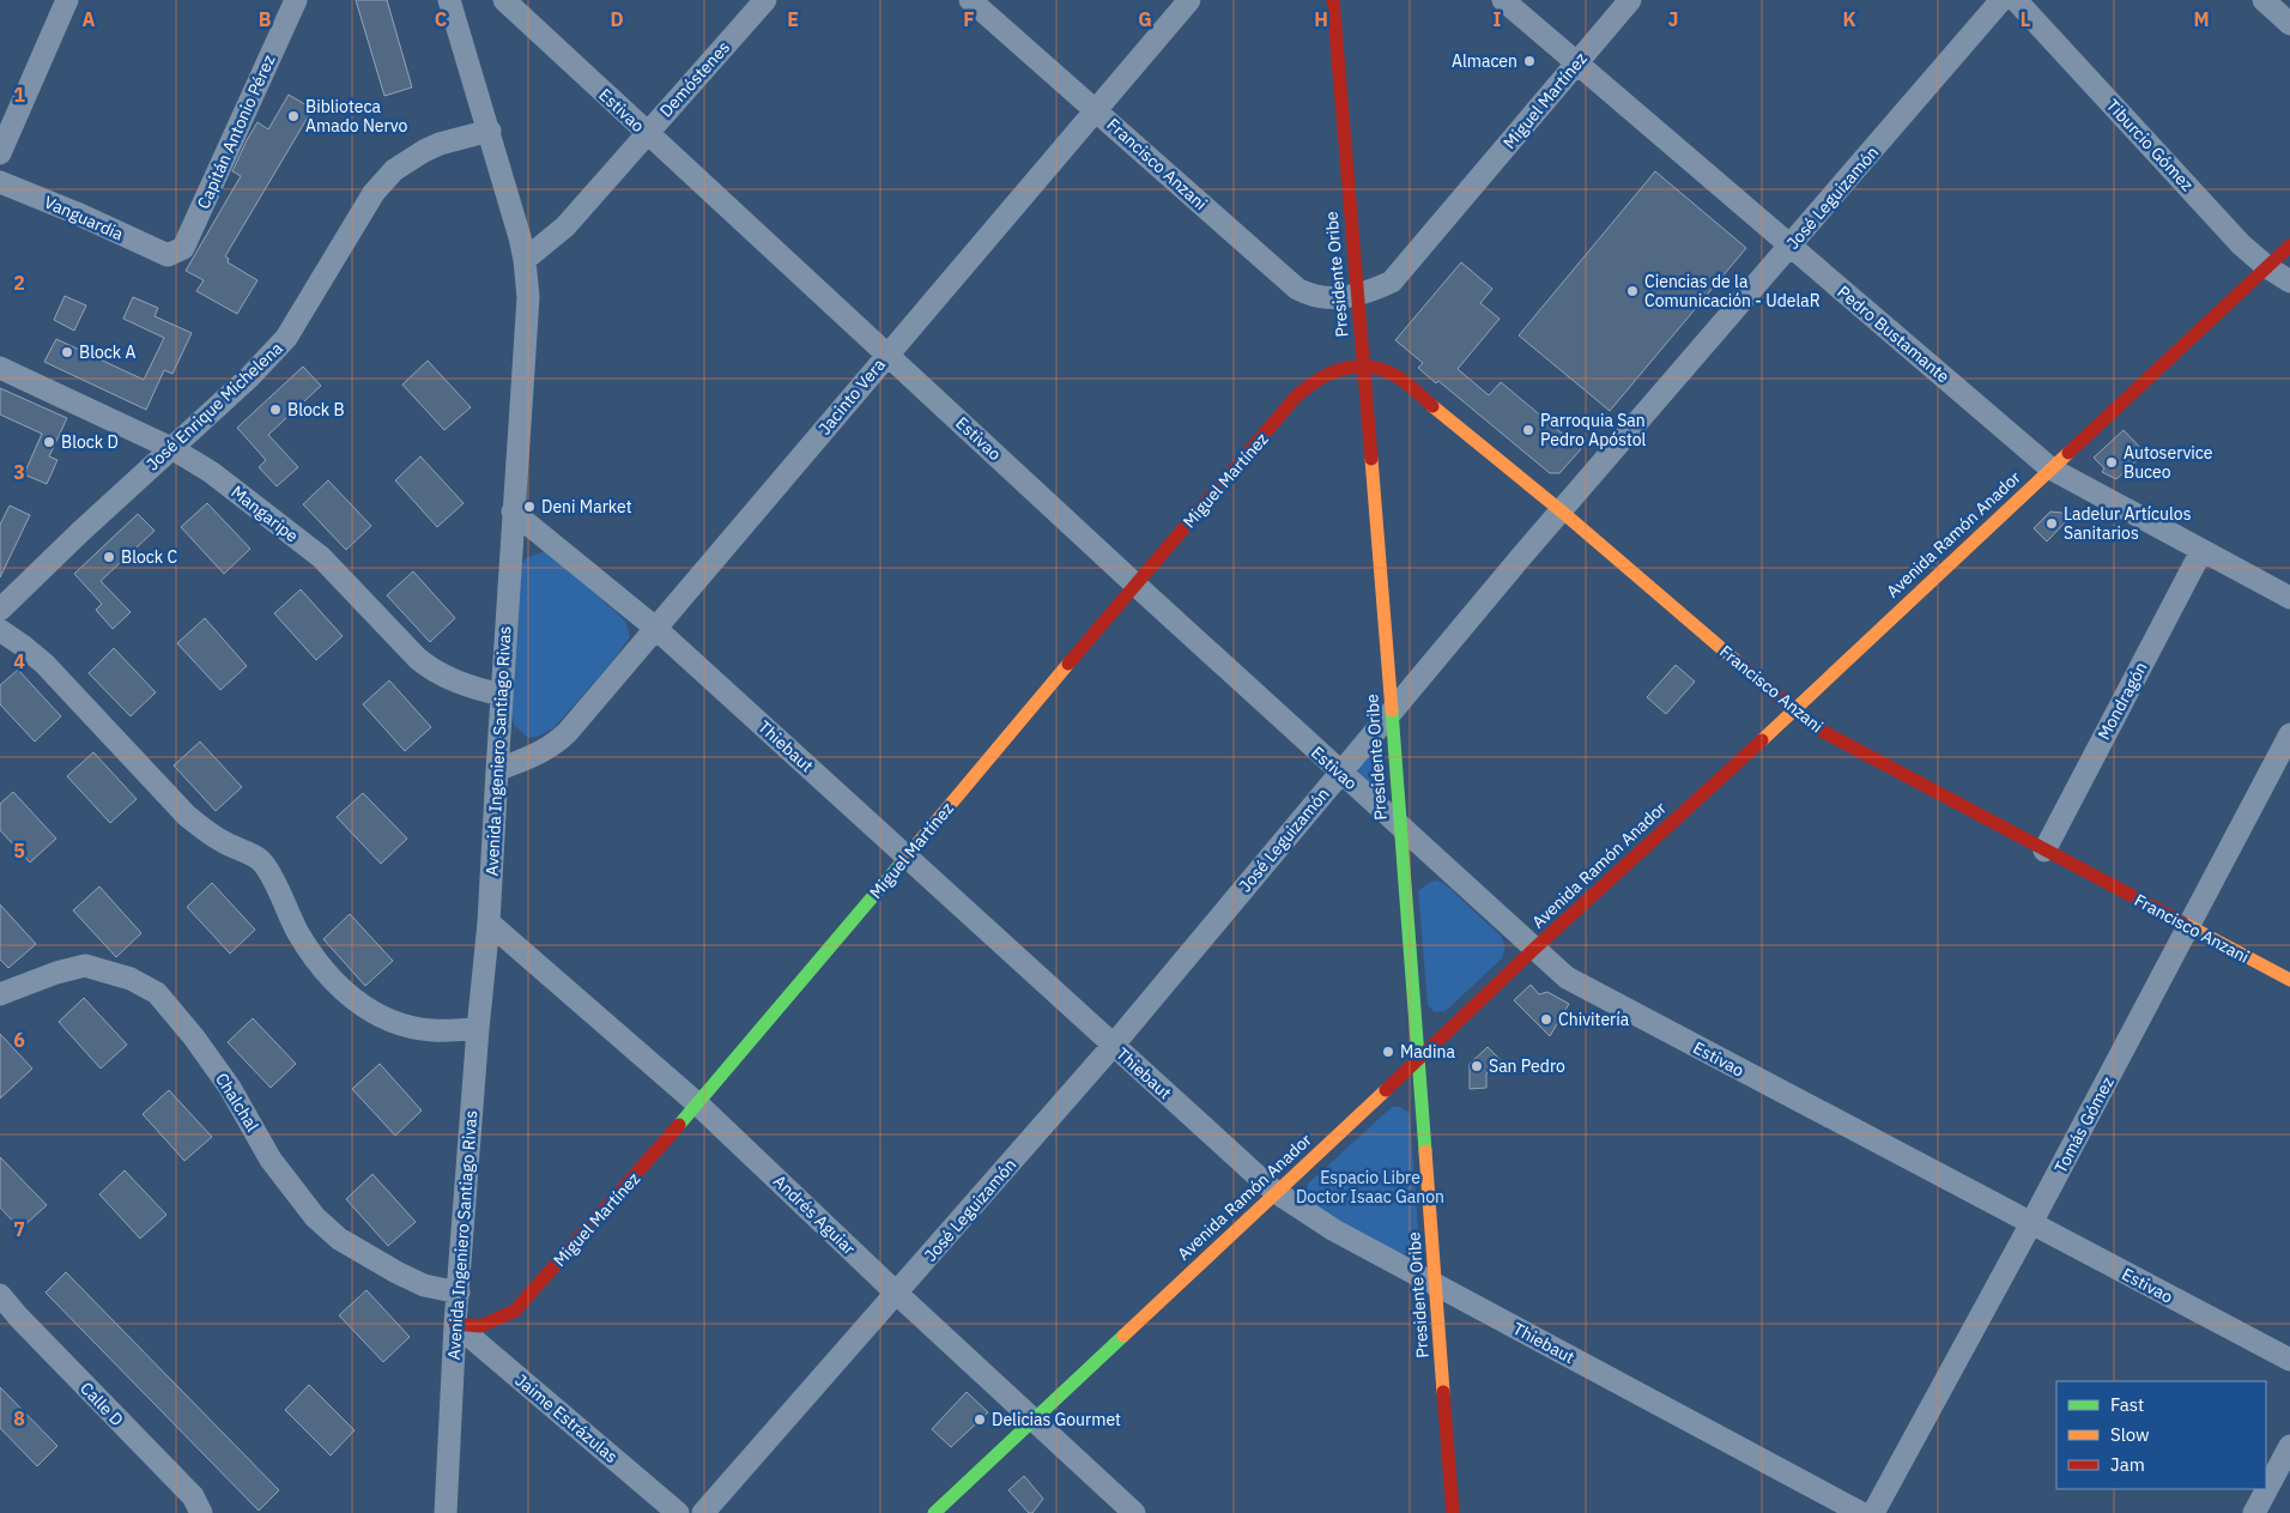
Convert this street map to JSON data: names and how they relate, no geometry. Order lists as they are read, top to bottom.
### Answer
{
  "streets": {
    "street": [
      "Demóstenes",
      "Miguel Martínez",
      "Estivao",
      "Capitán Antonio Pérez",
      "Tiburcio Gómez",
      "Francisco Anzani",
      "José Leguizamón",
      "Vanguardia",
      "Presidente Oribe",
      "Pedro Bustamante",
      "Jacinto Vera",
      "José Enrique Michelena",
      "Mangaripe",
      "Avenida Ramón Anador",
      "Mondragón",
      "Thiebaut",
      "Avenida Ingeniero Santiago Rivas",
      "Chalchal",
      "Tomás Gómez",
      "Andrés Aguiar",
      "Calle D",
      "Jaime Estrázulas"
    ]
  },
  "crossings": [
    ["Demóstenes", "Estivao"],
    ["Demóstenes", "Avenida Ingeniero Santiago Rivas"],
    ["Miguel Martínez", "Estivao"],
    ["Miguel Martínez", "Francisco Anzani"],
    ["Miguel Martínez", "Presidente Oribe"],
    ["Miguel Martínez", "Pedro Bustamante"],
    ["Miguel Martínez", "Thiebaut"],
    ["Miguel Martínez", "Avenida Ingeniero Santiago Rivas"],
    ["Miguel Martínez", "Andrés Aguiar"],
    ["Miguel Martínez", "Jaime Estrázulas"],
    ["Estivao", "José Leguizamón"],
    ["Estivao", "Presidente Oribe"],
    ["Estivao", "Jacinto Vera"],
    ["Estivao", "Avenida Ramón Anador"],
    ["Estivao", "Tomás Gómez"],
    ["Capitán Antonio Pérez", "Vanguardia"],
    ["Tiburcio Gómez", "Avenida Ramón Anador"],
    ["Francisco Anzani", "José Leguizamón"],
    ["Francisco Anzani", "Presidente Oribe"],
    ["Francisco Anzani", "Jacinto Vera"],
    ["Francisco Anzani", "Avenida Ramón Anador"],
    ["Francisco Anzani", "Mondragón"],
    ["Francisco Anzani", "Tomás Gómez"],
    ["José Leguizamón", "Presidente Oribe"],
    ["José Leguizamón", "Pedro Bustamante"],
    ["José Leguizamón", "Thiebaut"],
    ["José Leguizamón", "Andrés Aguiar"],
    ["Presidente Oribe", "Avenida Ramón Anador"],
    ["Presidente Oribe", "Thiebaut"],
    ["Pedro Bustamante", "Avenida Ramón Anador"],
    ["Pedro Bustamante", "Mondragón"],
    ["Jacinto Vera", "Thiebaut"],
    ["Jacinto Vera", "Avenida Ingeniero Santiago Rivas"],
    ["José Enrique Michelena", "Mangaripe"],
    ["José Enrique Michelena", "Avenida Ingeniero Santiago Rivas"],
    ["Mangaripe", "Avenida Ingeniero Santiago Rivas"],
    ["Avenida Ramón Anador", "Thiebaut"],
    ["Avenida Ramón Anador", "Andrés Aguiar"],
    ["Thiebaut", "Avenida Ingeniero Santiago Rivas"],
    ["Avenida Ingeniero Santiago Rivas", "Chalchal"],
    ["Avenida Ingeniero Santiago Rivas", "Andrés Aguiar"],
    ["Avenida Ingeniero Santiago Rivas", "Jaime Estrázulas"]
  ],
  "parks": ["Espacio Libre Doctor Isaac Ganon"],
  "places": [
    "Almacen",
    "Biblioteca Amado Nervo",
    "Ciencias de la Comunicación - UdelaR",
    "Block A",
    "Block B",
    "Parroquia San Pedro Apóstol",
    "Block D",
    "Autoservice Buceo",
    "Deni Market",
    "Ladelur Artículos Sanitarios",
    "Block C",
    "Chivitería",
    "Madina",
    "San Pedro",
    "Delicias Gourmet"
  ],
  "legend": ["Fast", "Slow", "Jam"],
  "grid": {
    "columns": [
      "A",
      "B",
      "C",
      "D",
      "E",
      "F",
      "G",
      "H",
      "I",
      "J",
      "K",
      "L",
      "M"
    ],
    "rows": [
      "1",
      "2",
      "3",
      "4",
      "5",
      "6",
      "7",
      "8"
    ]
  }
}
